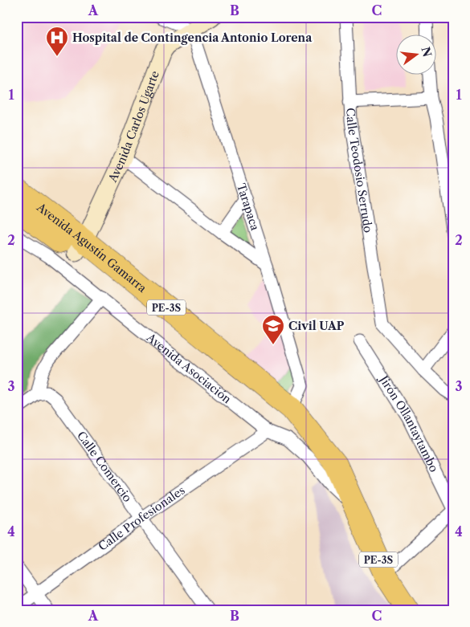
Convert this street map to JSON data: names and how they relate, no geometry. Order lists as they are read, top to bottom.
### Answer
{
  "streets": {
    "highway": ["Avenida Agustín Gamarra", "PE-3S"],
    "street": [
      "Avenida Carlos Ugarte",
      "Calle Teodosio Serrudo",
      "Tarapaca",
      "Avenida Asociación",
      "Jirón Ollantaytambo",
      "Calle Comercio",
      "Calle Profesionales"
    ]
  },
  "crossings": [
    ["Avenida Carlos Ugarte", "Tarapaca"],
    ["Avenida Carlos Ugarte", "Avenida Agustín Gamarra"],
    ["Tarapaca", "Avenida Agustín Gamarra"],
    ["Avenida Agustín Gamarra", "PE-3S"],
    ["Avenida Agustín Gamarra", "Avenida Asociación"],
    ["PE-3S", "Avenida Asociación"],
    ["Avenida Asociación", "Calle Profesionales"],
    ["Calle Comercio", "Calle Profesionales"]
  ],
  "places": {
    "hospital": ["Hospital de Contingencia Antonio Lorena"],
    "school or university": ["Civil UAP"]
  },
  "north": "right",
  "grid": {
    "columns": ["A", "B", "C"],
    "rows": [
      "1",
      "2",
      "3",
      "4"
    ]
  }
}
